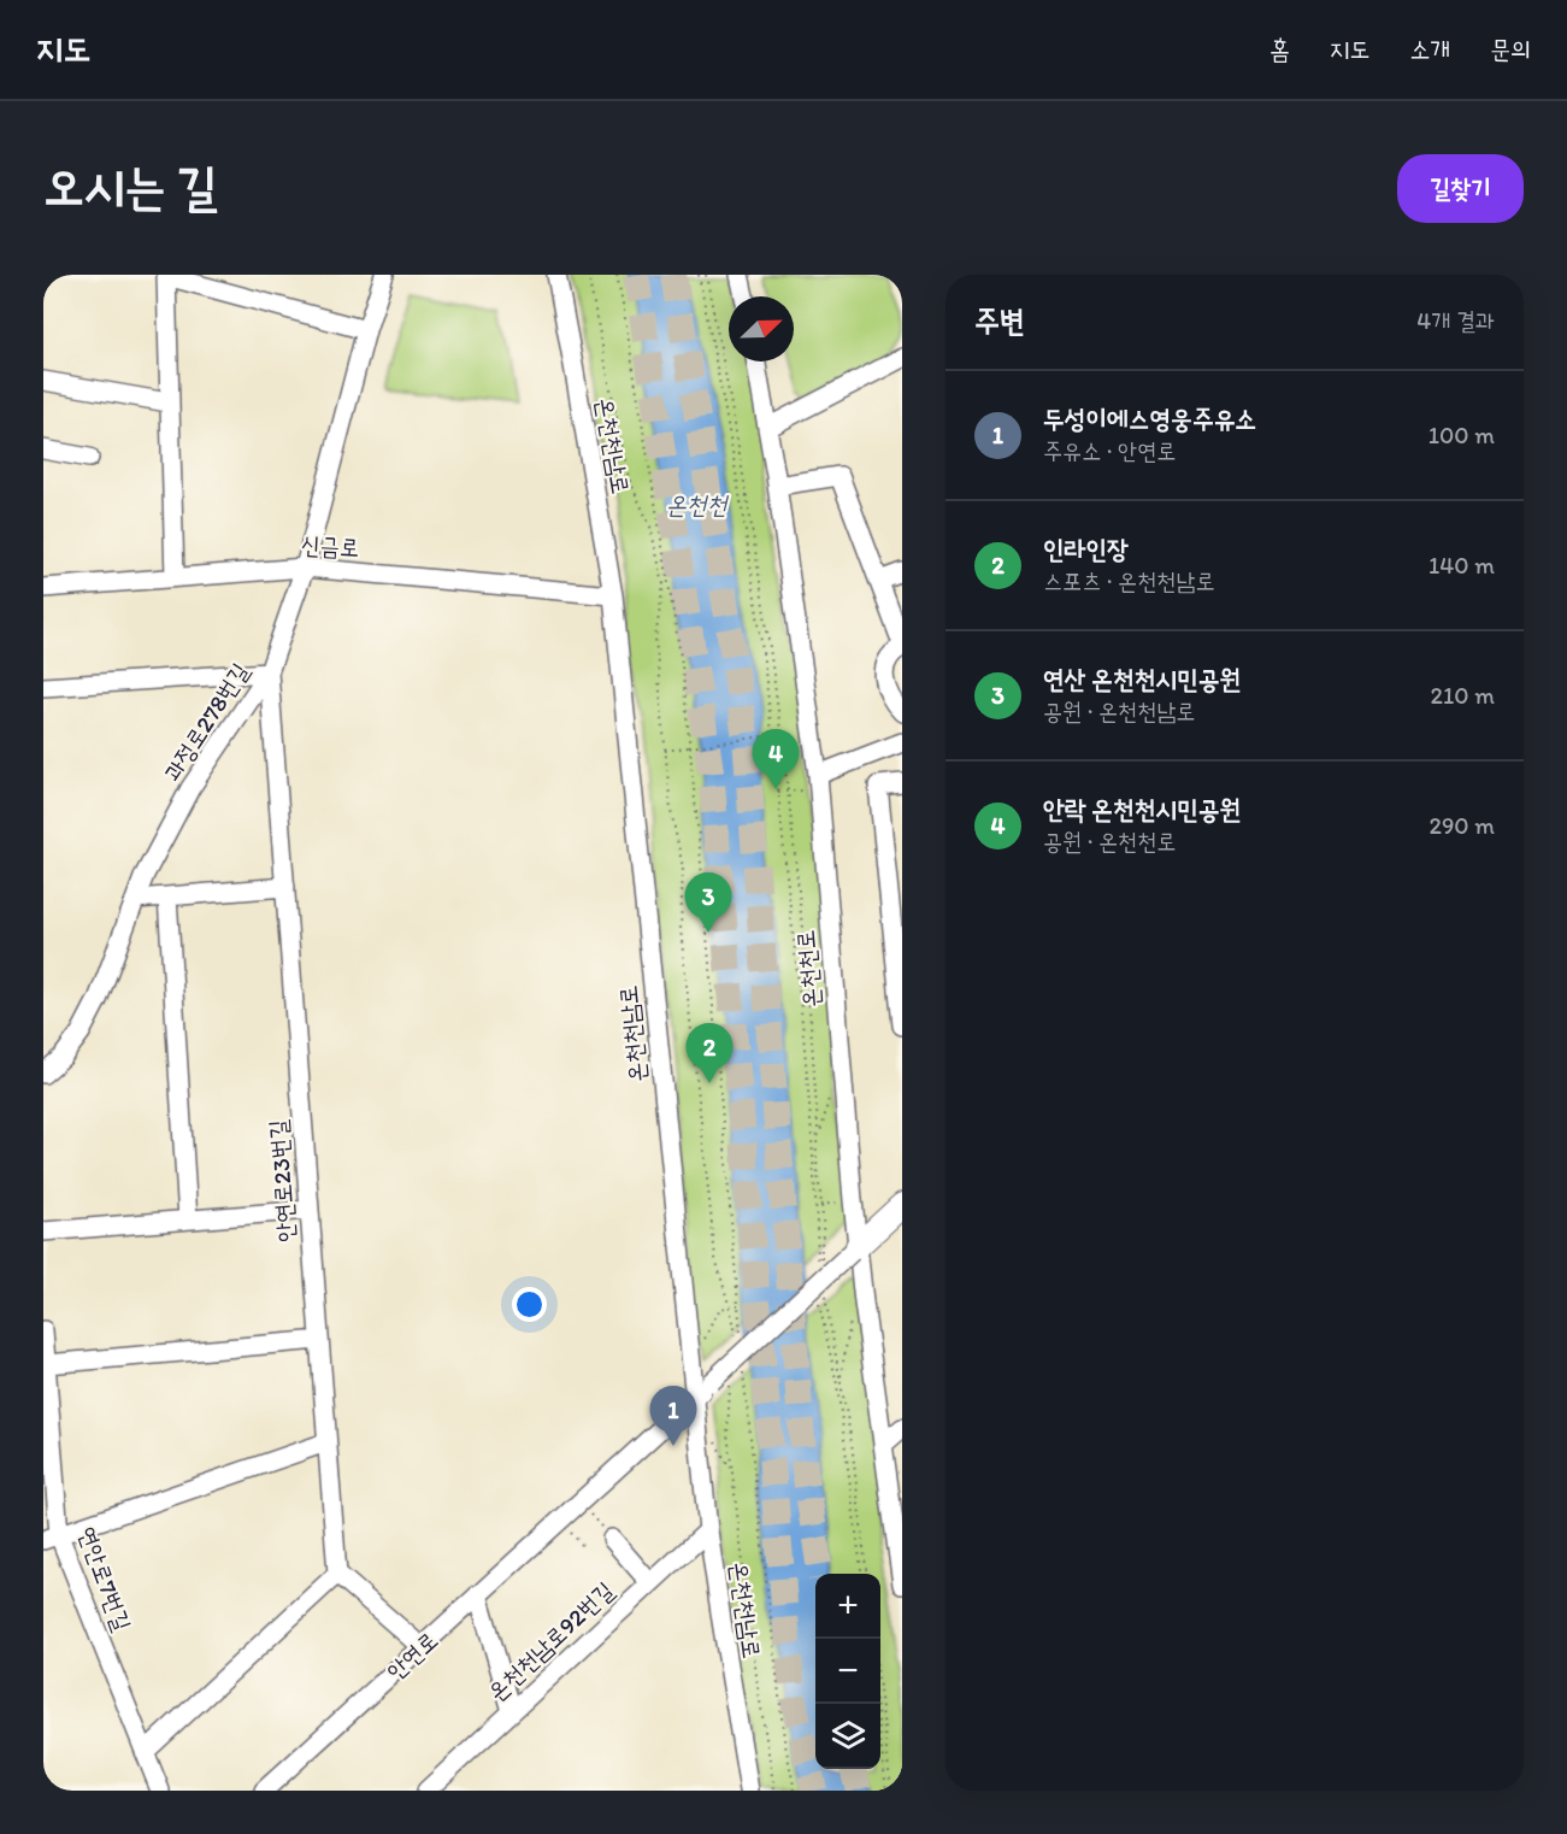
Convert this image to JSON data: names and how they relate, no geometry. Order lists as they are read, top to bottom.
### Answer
{
  "streets": {
    "street": [
      "온천천남로",
      "신금로",
      "과정로278번길",
      "온천천로",
      "안연로23번길",
      "연안로7번길",
      "온천천남로92번길",
      "안연로"
    ]
  },
  "crossings": [
    ["온천천남로", "신금로"],
    ["온천천남로", "온천천남로92번길"],
    ["온천천남로", "안연로"],
    ["신금로", "과정로278번길"],
    ["과정로278번길", "안연로23번길"],
    ["온천천로", "안연로"]
  ],
  "water": ["온천천"],
  "north": "top right",
  "page": {
    "header": "지도",
    "nav": [
      "홈",
      "지도",
      "소개",
      "문의"
    ],
    "buttons": "길찾기",
    "title": "오시는 길",
    "heading": ["주변", "4개 결과"],
    "list": [
      {
        "mark": "1",
        "name": "두성이에스영웅주유소",
        "note": "주유소 · 안연로",
        "value": "100 m"
      },
      {
        "mark": "2",
        "name": "인라인장",
        "note": "스포츠 · 온천천남로",
        "value": "140 m"
      },
      {
        "mark": "3",
        "name": "연산 온천천시민공원",
        "note": "공원 · 온천천남로",
        "value": "210 m"
      },
      {
        "mark": "4",
        "name": "안락 온천천시민공원",
        "note": "공원 · 온천천로",
        "value": "290 m"
      }
    ],
    "pins": [
      "4",
      "3",
      "2",
      "1"
    ],
    "map_buttons": ["+", "−"]
  }
}
